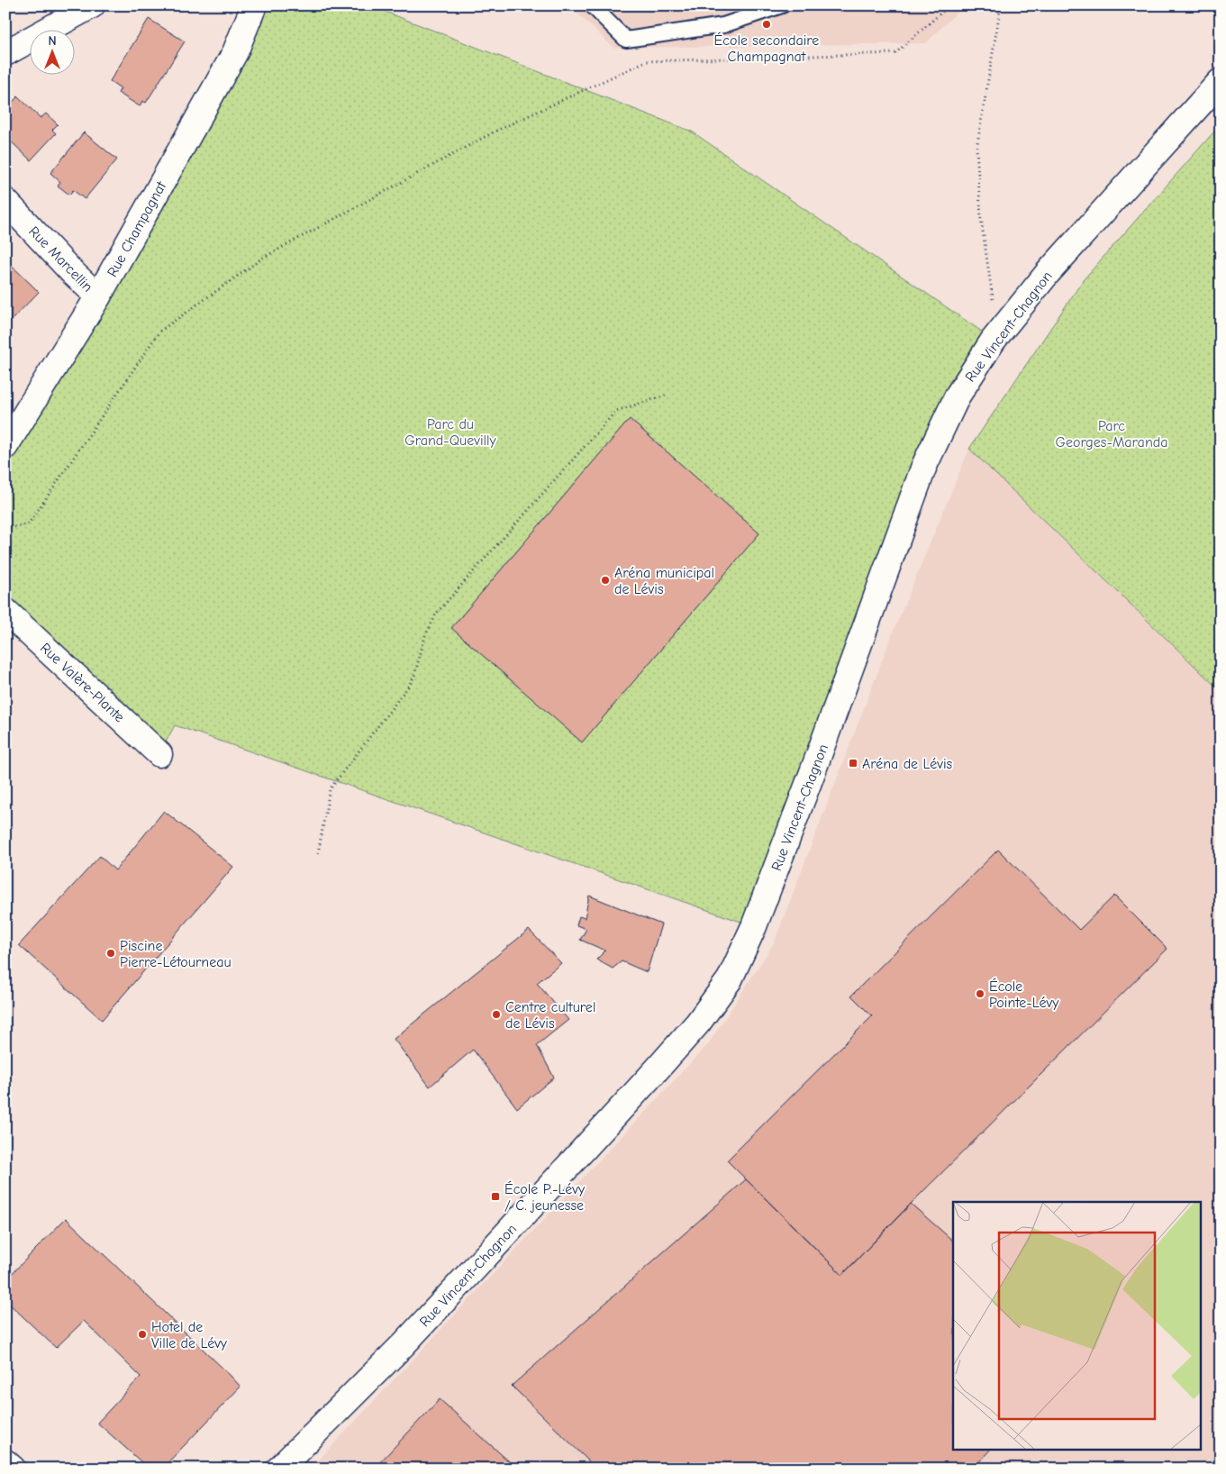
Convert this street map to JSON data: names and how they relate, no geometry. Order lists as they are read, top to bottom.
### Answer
{
  "streets": {
    "street": [
      "Rue Champagnat",
      "Rue Marcellin",
      "Rue Vincent-Chagnon",
      "Rue Valère-Plante"
    ]
  },
  "crossings": [
    ["Rue Champagnat", "Rue Marcellin"]
  ],
  "parks": ["Parc du Grand-Quevilly", "Parc Georges-Maranda"],
  "places": {
    "other": [
      "École secondaire Champagnat",
      "Aréna municipal de Lévis",
      "Piscine Pierre-Létourneau",
      "École Pointe-Lévy",
      "Centre culturel de Lévis",
      "Hotel de Ville de Lévy"
    ],
    "transit": ["Aréna de Lévis", "École P.-Lévy / C. jeunesse"]
  },
  "north": "top"
}
